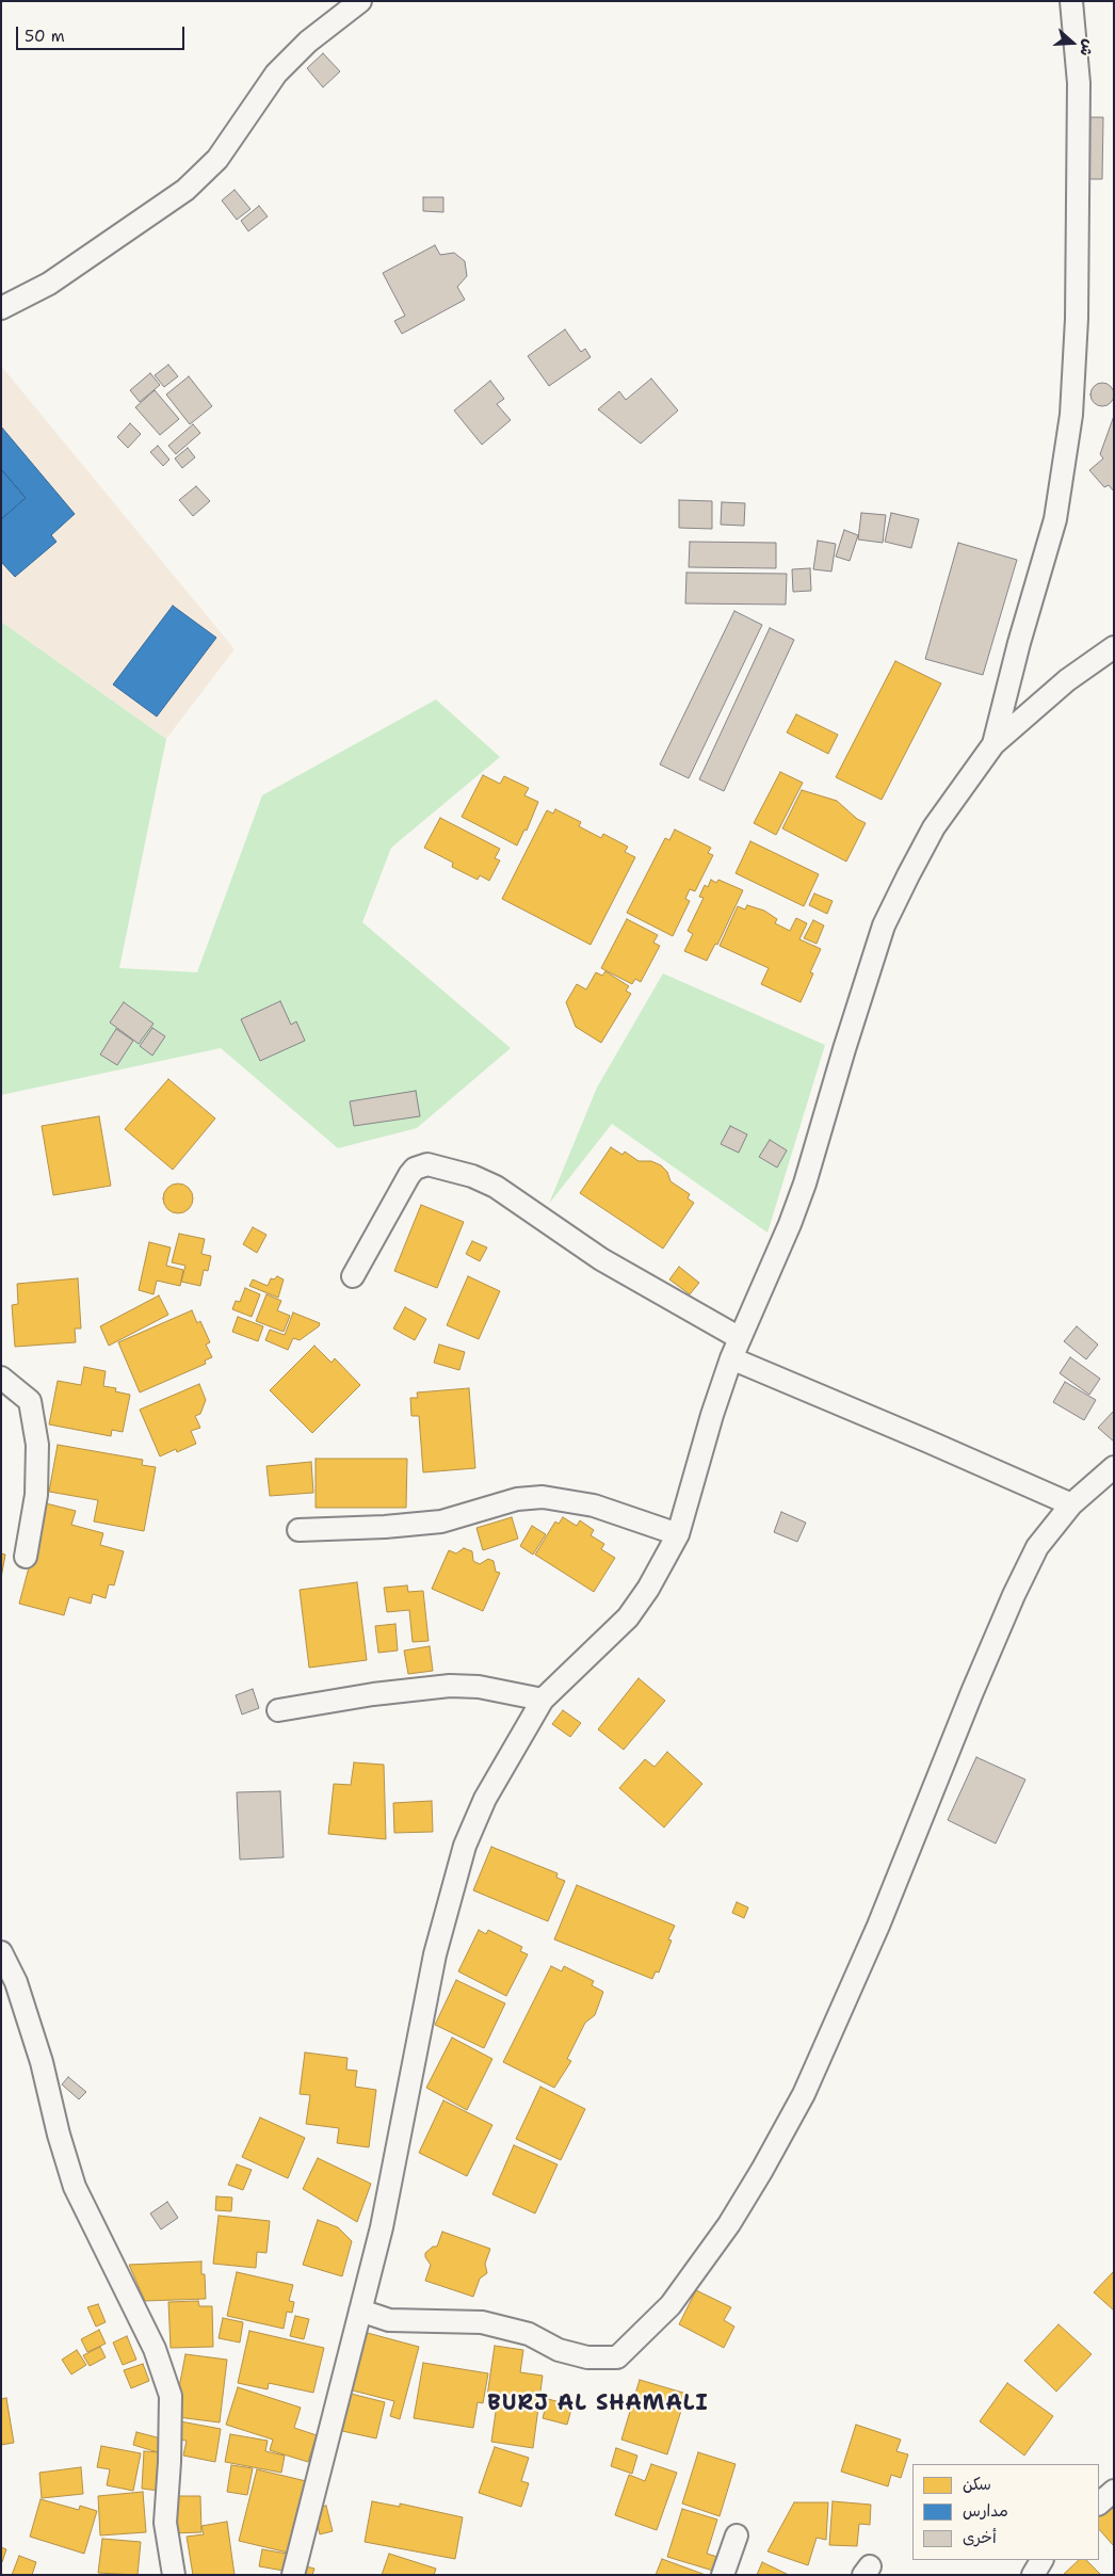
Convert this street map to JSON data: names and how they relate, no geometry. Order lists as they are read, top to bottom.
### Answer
{
  "districts": ["BURJ AL SHAMALI"],
  "legend": ["سكن", "مدارس", "أخرى"],
  "scale_bar": "50 m",
  "north": "right"
}
